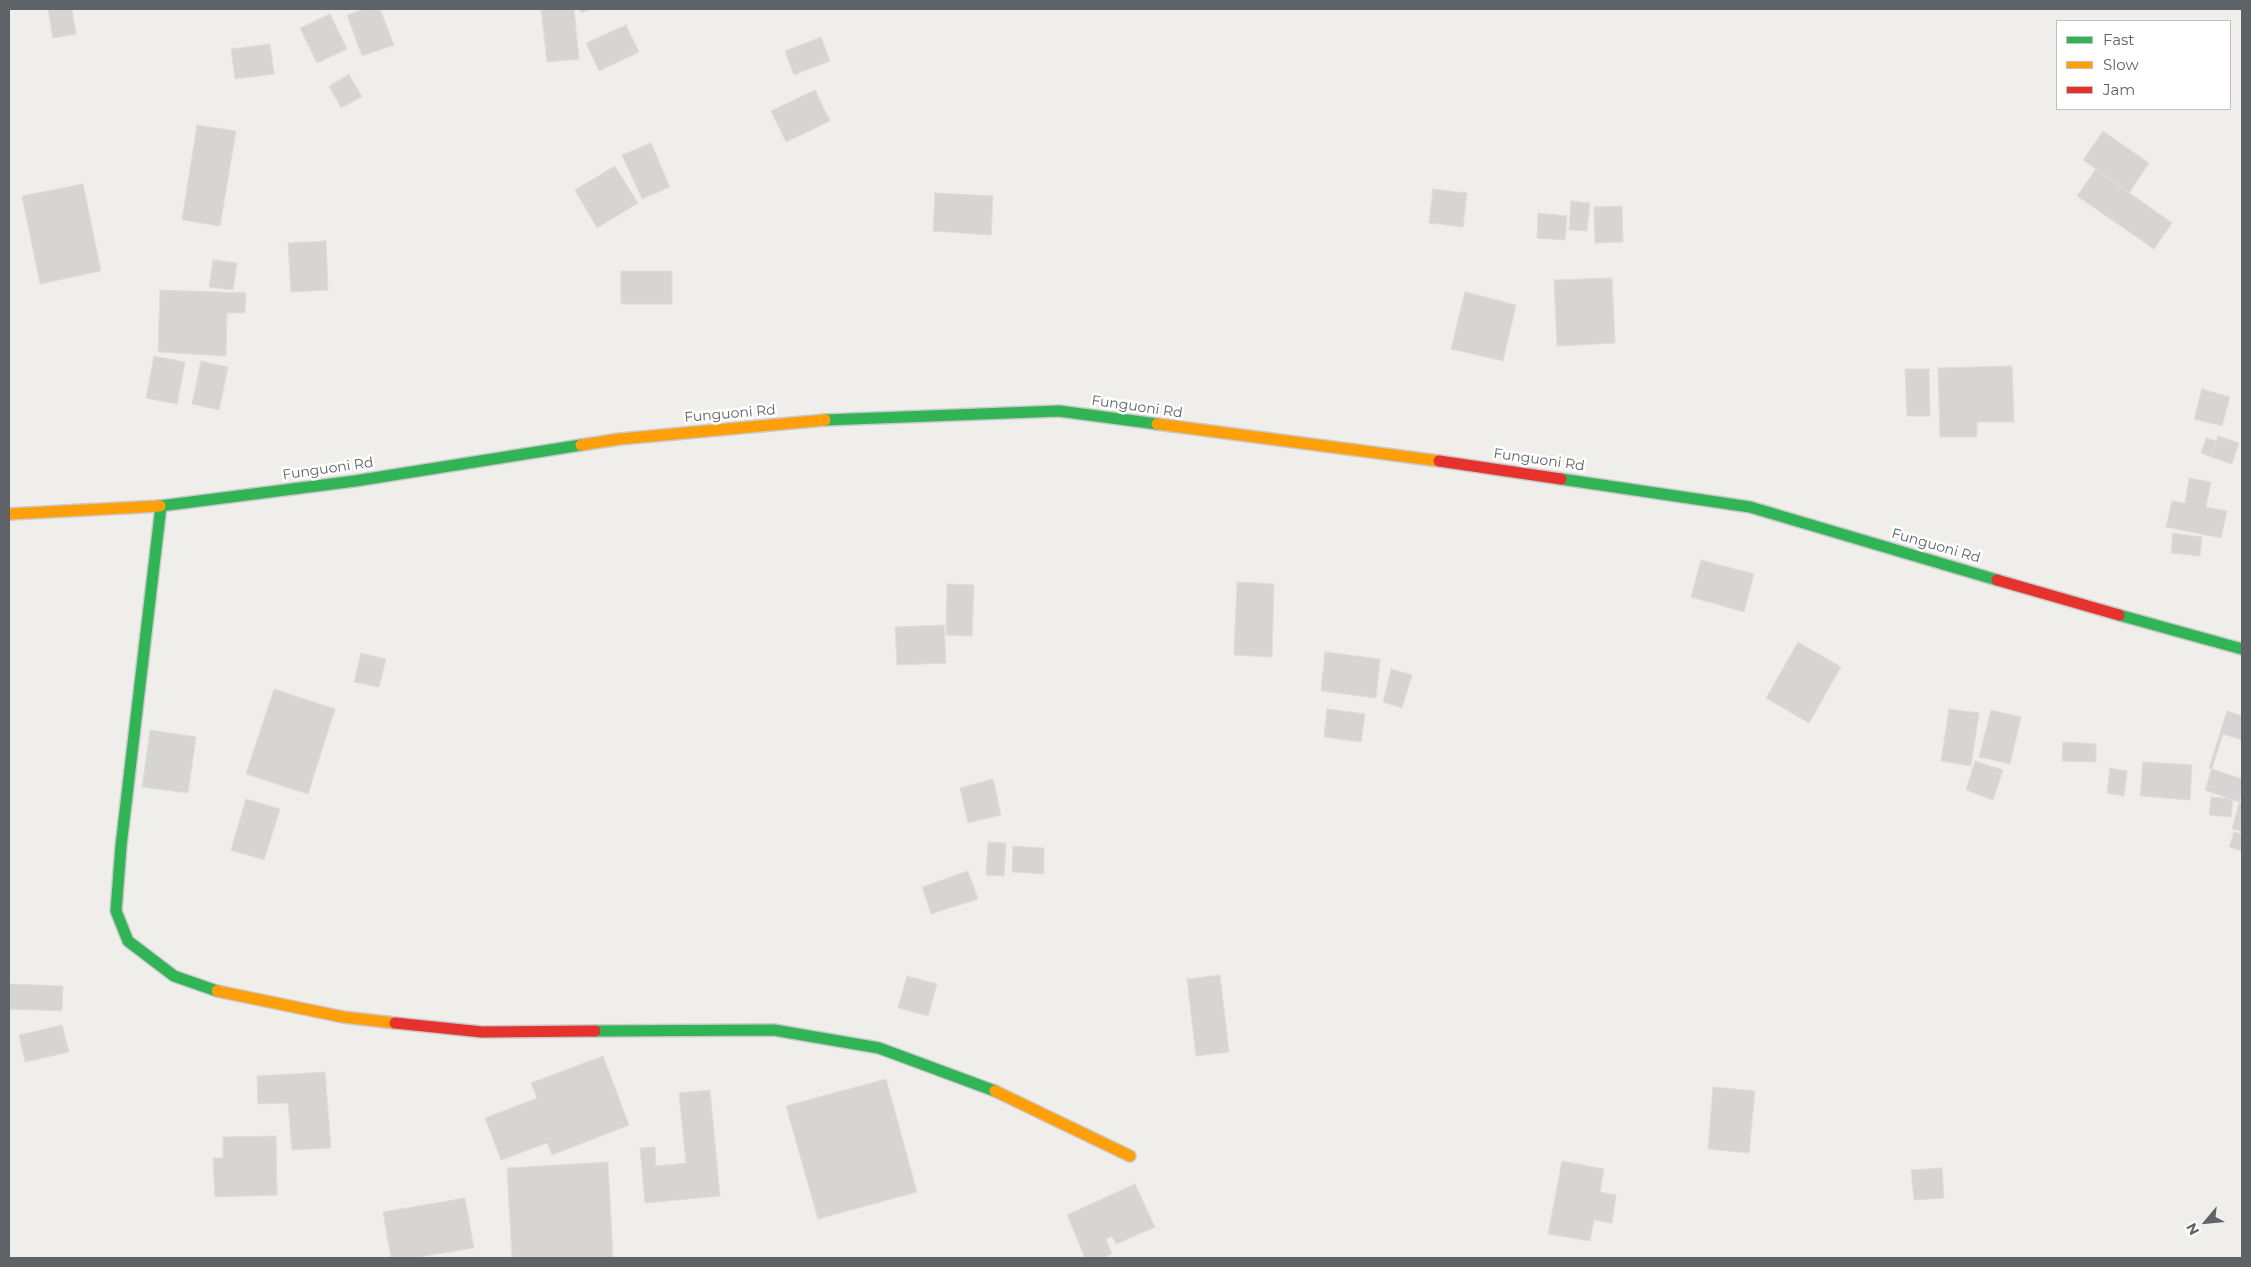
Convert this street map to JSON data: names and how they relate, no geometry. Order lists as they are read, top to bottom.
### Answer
{
  "streets": {
    "street": ["Funguoni Rd"]
  },
  "legend": ["Fast", "Slow", "Jam"],
  "north": "bottom left"
}
